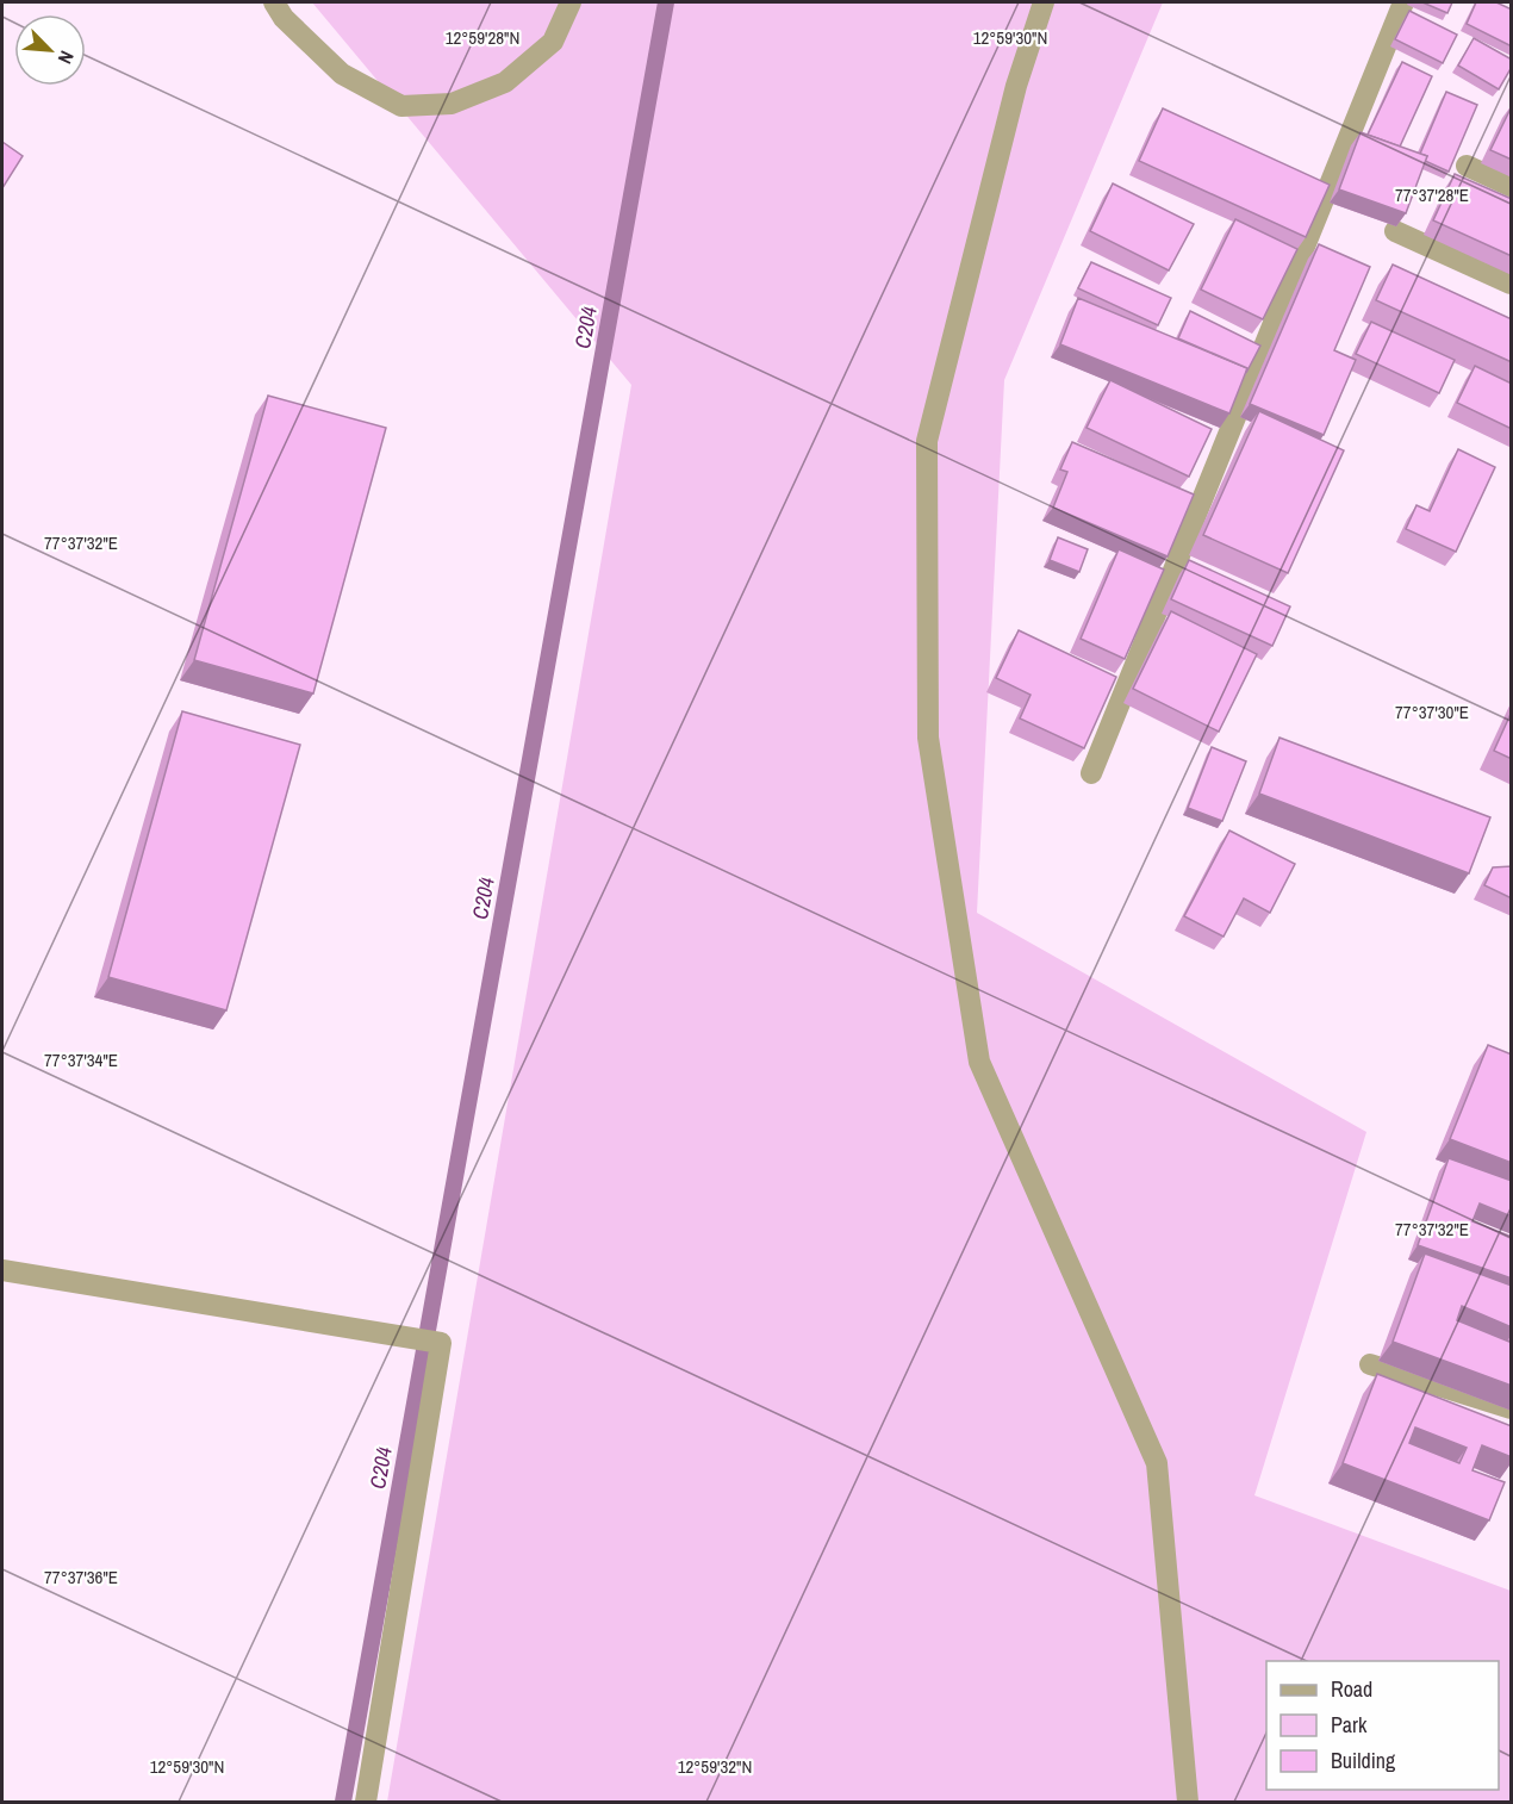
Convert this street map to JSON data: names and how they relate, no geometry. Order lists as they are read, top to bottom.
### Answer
{
  "water": ["C204"],
  "legend": ["Road", "Park", "Building"],
  "north": "bottom right",
  "coordinates": [
    "12°59'28\"N",
    "12°59'30\"N",
    "77°37'28\"E",
    "77°37'32\"E",
    "77°37'30\"E",
    "77°37'34\"E",
    "77°37'36\"E",
    "12°59'32\"N"
  ]
}
